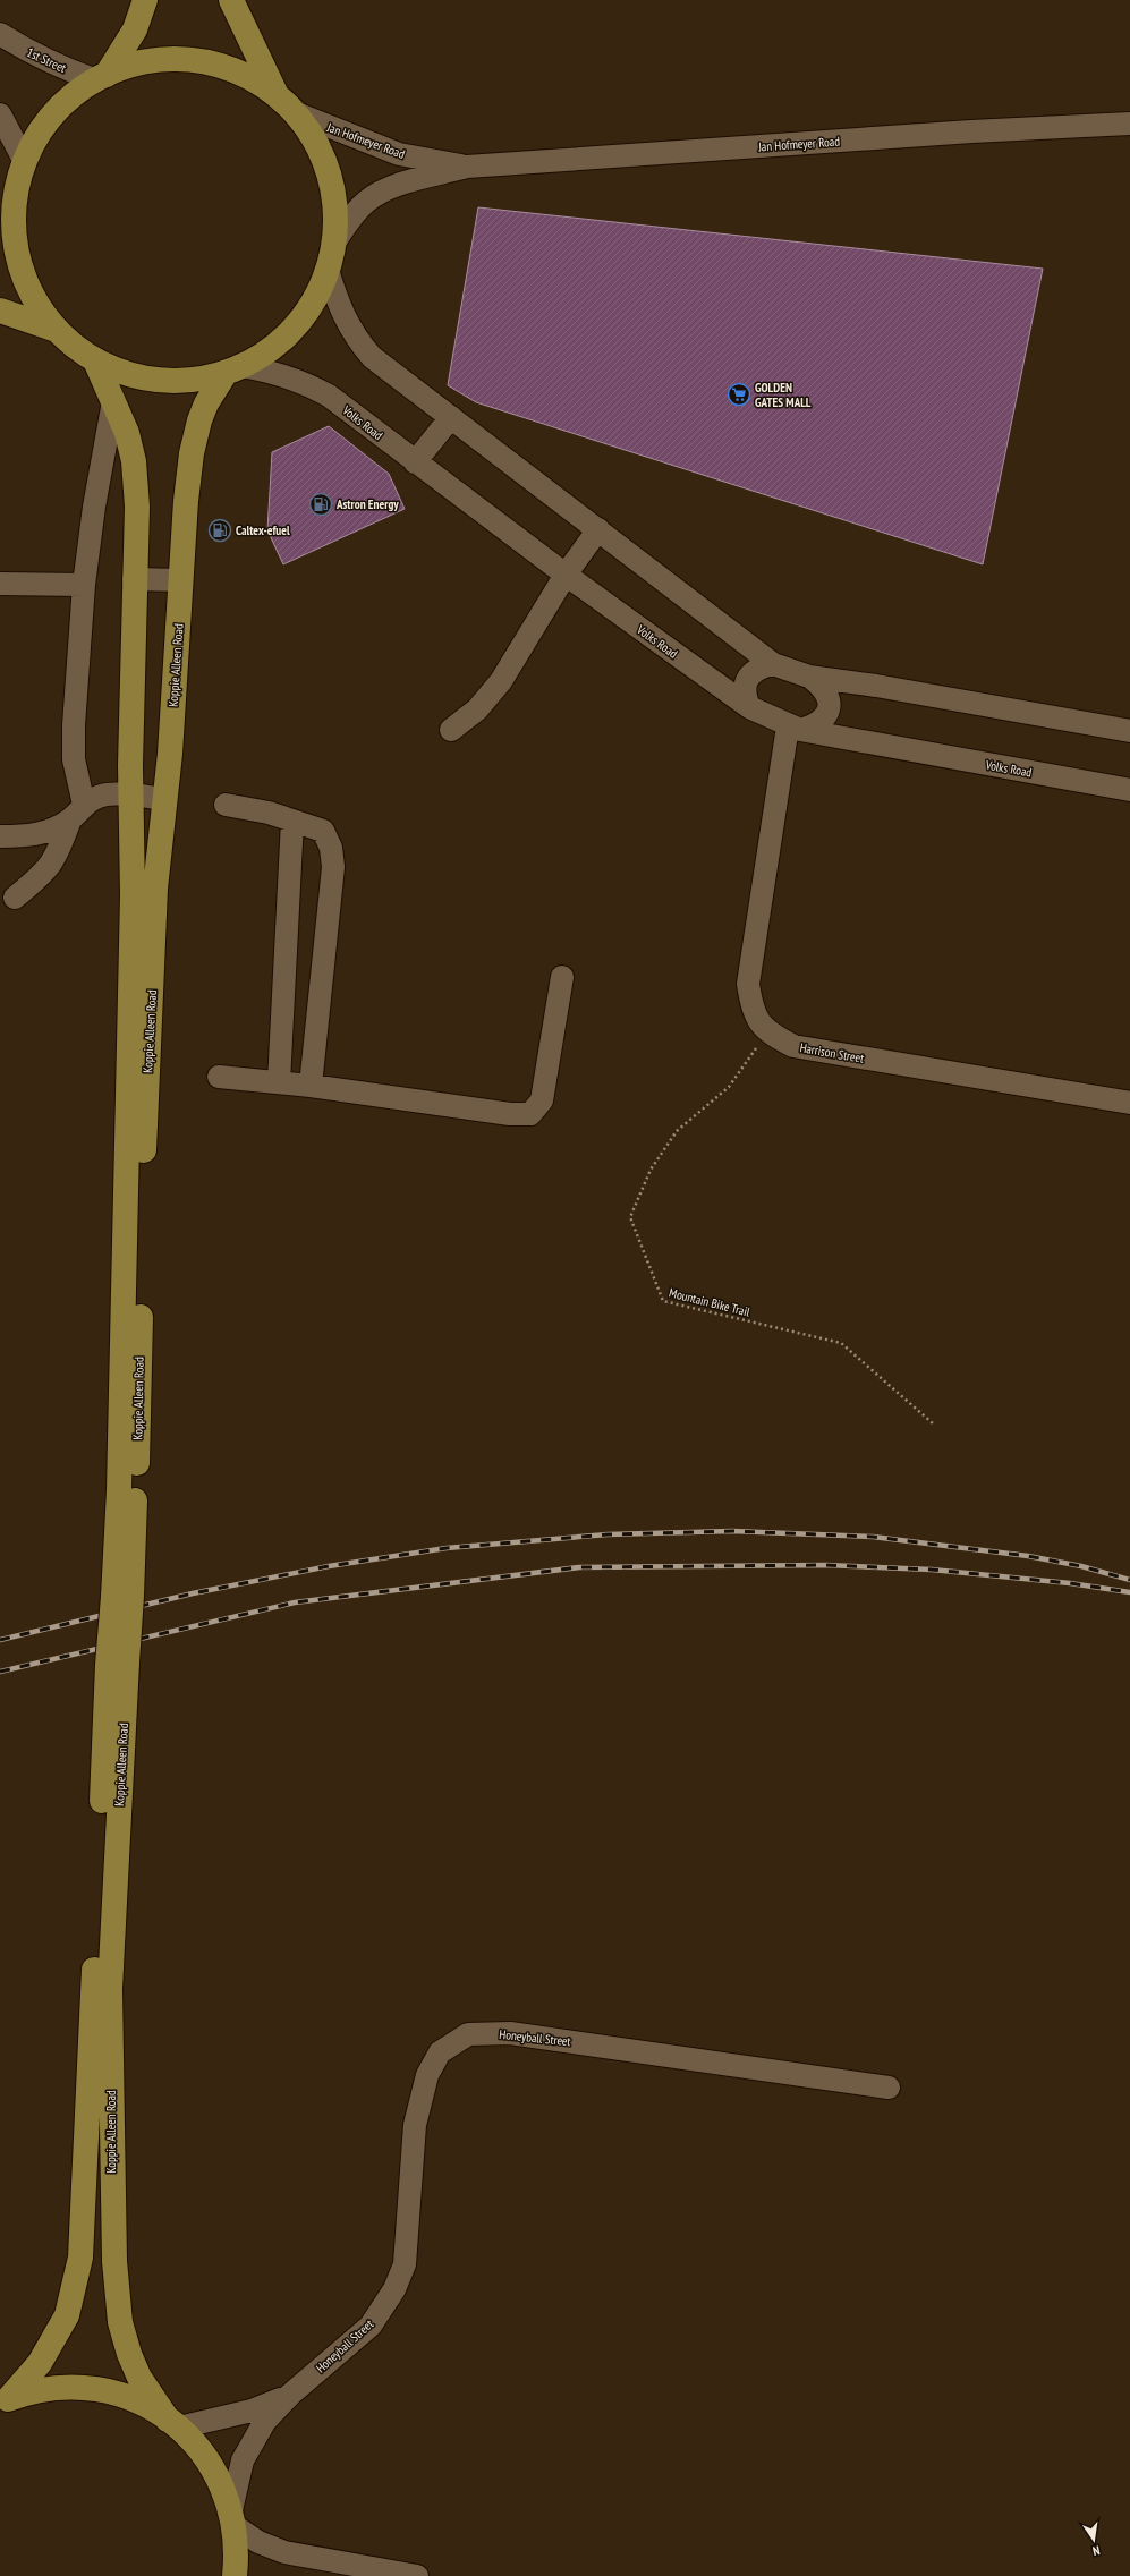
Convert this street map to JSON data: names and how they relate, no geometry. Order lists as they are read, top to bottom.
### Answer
{
  "streets": {
    "main road": ["Koppie Alleen Road"],
    "street": [
      "1st Street",
      "Jan Hofmeyer Road",
      "Volks Road",
      "Harrison Street",
      "Honeyball Street"
    ],
    "path": ["Mountain Bike Trail"]
  },
  "crossings": [
    ["Volks Road", "Koppie Alleen Road"],
    ["Koppie Alleen Road", "Honeyball Street"],
    ["Harrison Street", "Mountain Bike Trail"]
  ],
  "places": {
    "supermarket": ["GOLDEN GATES MALL"],
    "fuel station": ["Astron Energy", "Caltex-efuel"]
  },
  "north": "bottom"
}
